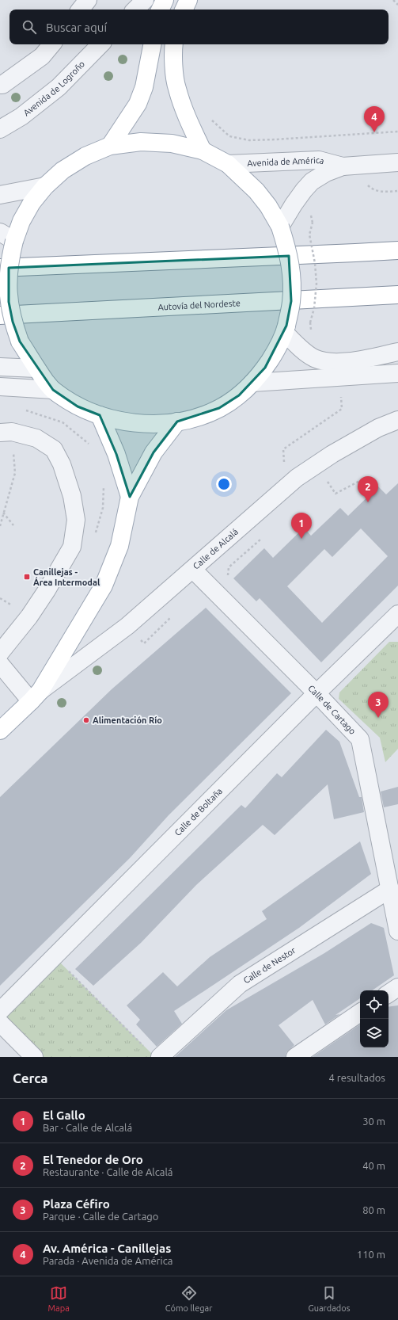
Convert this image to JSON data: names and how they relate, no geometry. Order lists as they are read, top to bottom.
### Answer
{
  "streets": {
    "main road": ["Autovía del Nordeste", "Calle de Alcalá"],
    "street": [
      "Avenida de Logroño",
      "Avenida de América",
      "Calle de Cartago",
      "Calle de Boltaña",
      "Calle de Nestor"
    ]
  },
  "crossings": [
    ["Calle de Alcalá", "Calle de Cartago"],
    ["Calle de Cartago", "Calle de Boltaña"],
    ["Calle de Cartago", "Calle de Nestor"]
  ],
  "places": {
    "transit": ["Canillejas - Área Intermodal"],
    "other": ["Alimentación Río"]
  },
  "page": {
    "search": "Buscar aquí",
    "pins": [
      "4",
      "2",
      "1",
      "3"
    ],
    "heading": ["Cerca", "4 resultados"],
    "list": [
      {
        "mark": "1",
        "name": "El Gallo",
        "note": "Bar · Calle de Alcalá",
        "value": "30 m"
      },
      {
        "mark": "2",
        "name": "El Tenedor de Oro",
        "note": "Restaurante · Calle de Alcalá",
        "value": "40 m"
      },
      {
        "mark": "3",
        "name": "Plaza Céfiro",
        "note": "Parque · Calle de Cartago",
        "value": "80 m"
      },
      {
        "mark": "4",
        "name": "Av. América - Canillejas",
        "note": "Parada · Avenida de América",
        "value": "110 m"
      }
    ],
    "nav": ["Mapa", "Cómo llegar", "Guardados"]
  }
}
